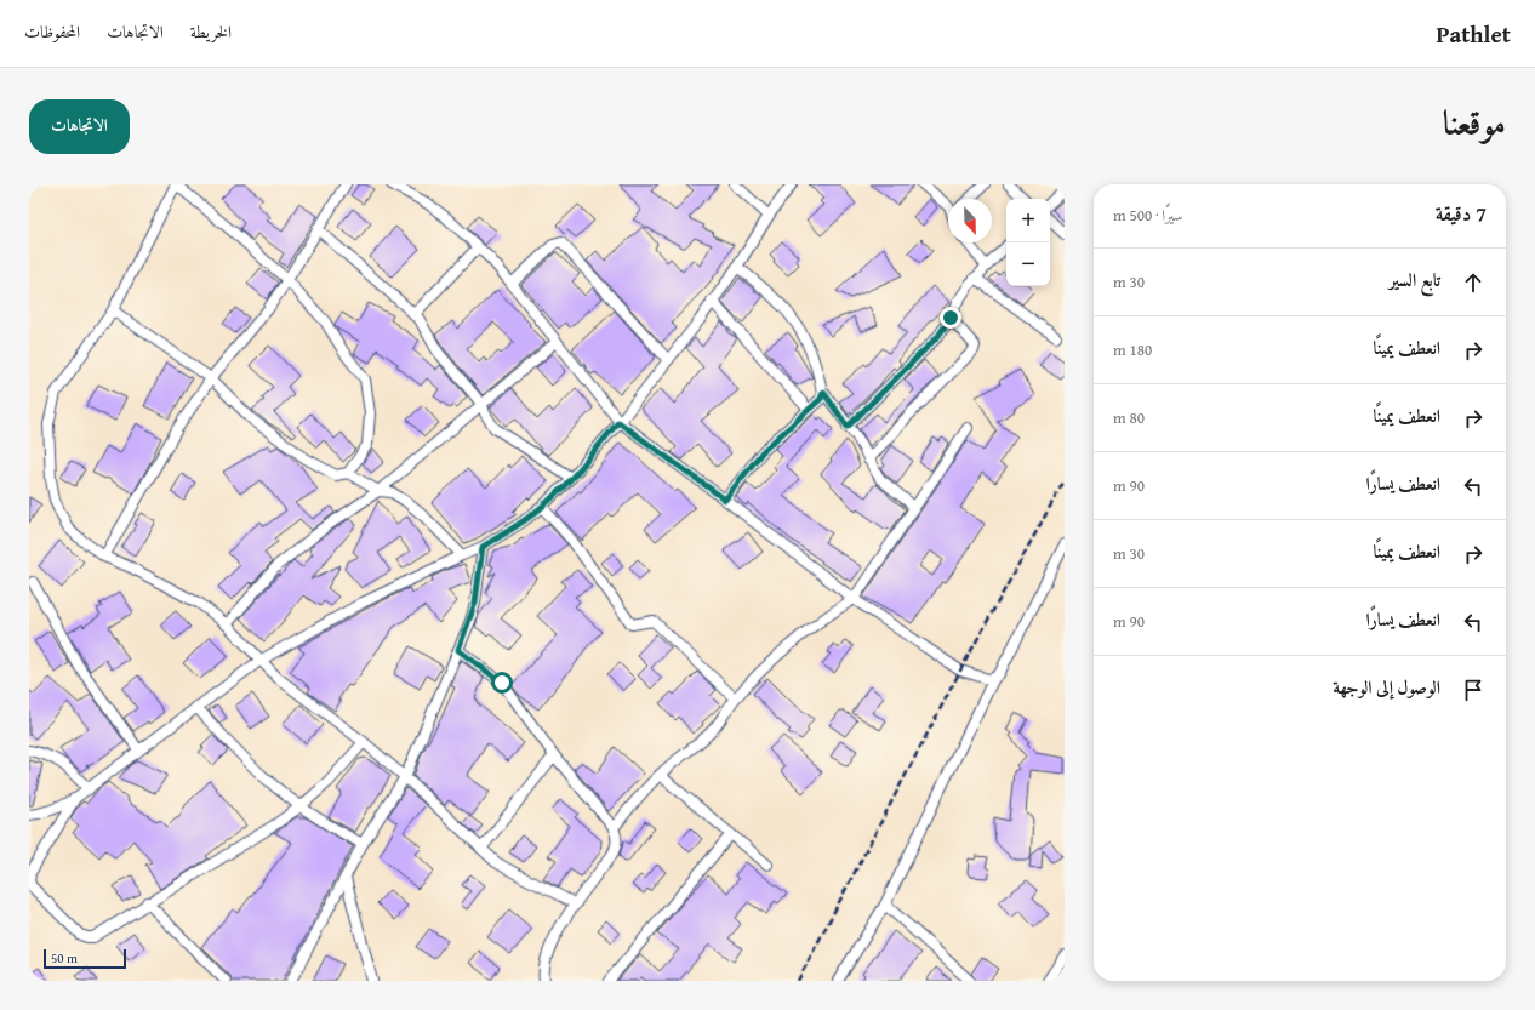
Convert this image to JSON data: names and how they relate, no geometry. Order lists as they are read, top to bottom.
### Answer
{
  "scale_bar": "50 m",
  "north": "bottom",
  "page": {
    "header": "Pathlet",
    "nav": ["الخريطة", "الاتجاهات", "المحفوظات"],
    "title": "موقعنا",
    "buttons": "الاتجاهات",
    "heading": ["7 دقيقة", "سيرًا · 500 m"],
    "map_buttons": ["+", "−"],
    "list": [
      ["تابع السير", "30 m"],
      ["انعطف يمينًا", "180 m"],
      ["انعطف يمينًا", "80 m"],
      ["انعطف يسارًا", "90 m"],
      ["انعطف يمينًا", "30 m"],
      ["انعطف يسارًا", "90 m"],
      "الوصول إلى الوجهة"
    ],
    "scale": "50 m"
  }
}
